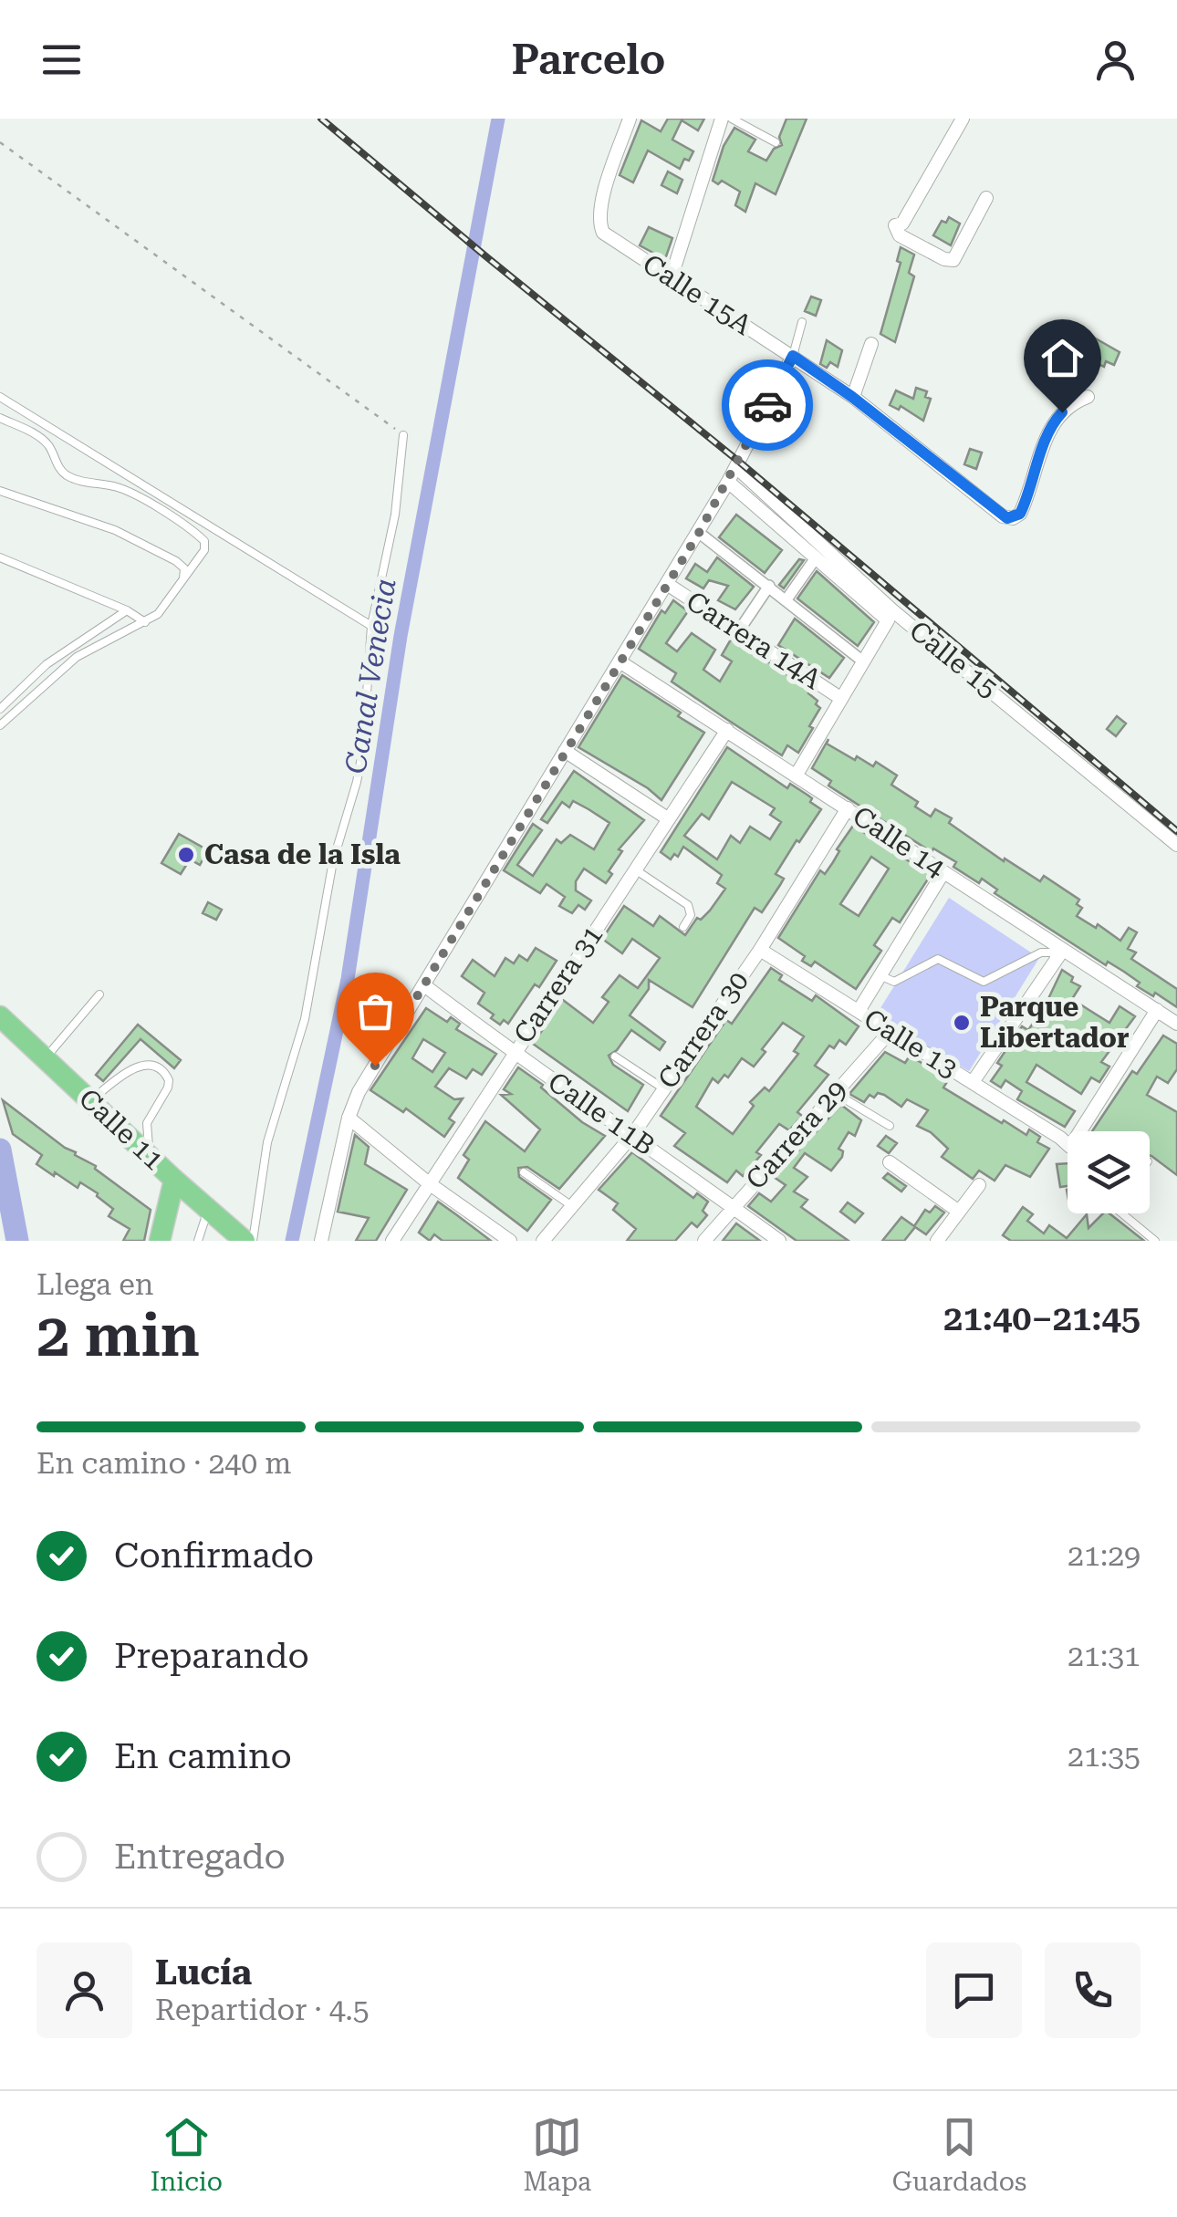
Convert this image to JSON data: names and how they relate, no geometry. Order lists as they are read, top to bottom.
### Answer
{
  "streets": {
    "main road": ["Calle 11"],
    "street": [
      "Calle 15A",
      "Carrera 14A",
      "Calle 15",
      "Calle 14",
      "Carrera 31",
      "Carrera 30",
      "Calle 13",
      "Calle 11B",
      "Carrera 29"
    ]
  },
  "crossings": [
    ["Calle 14", "Carrera 31"],
    ["Calle 14", "Carrera 30"],
    ["Carrera 31", "Calle 11B"],
    ["Carrera 30", "Calle 13"],
    ["Carrera 30", "Calle 11B"],
    ["Calle 13", "Carrera 29"],
    ["Calle 11B", "Carrera 29"]
  ],
  "water": ["Canal Venecia"],
  "places": ["Casa de la Isla", "Parque Libertador"],
  "page": {
    "header": "Parcelo",
    "heading": ["2 min", "Llega en", "21:40–21:45"],
    "panel": ["Lucía", "Repartidor · 4.5"],
    "bar": "En camino · 240 m",
    "list": [
      ["Confirmado", "21:29"],
      ["Preparando", "21:31"],
      ["En camino", "21:35"],
      "Entregado"
    ],
    "tabs": ["Inicio", "Mapa", "Guardados"]
  }
}
